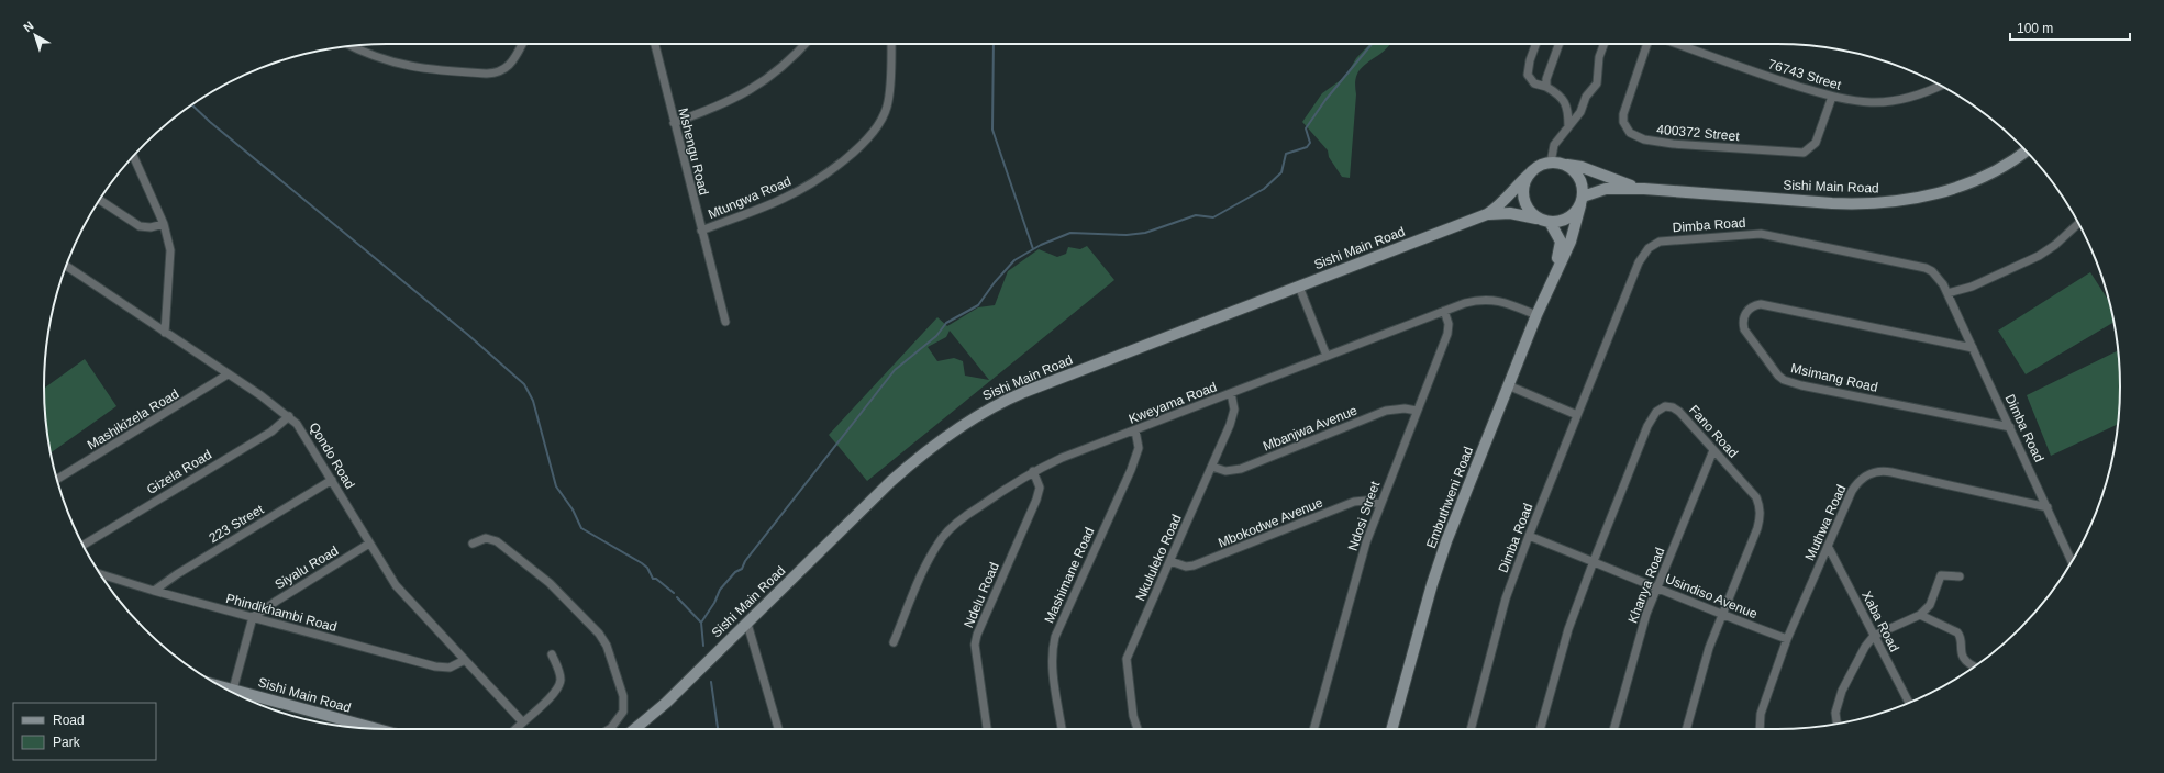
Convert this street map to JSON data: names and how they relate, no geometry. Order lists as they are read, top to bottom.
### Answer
{
  "streets": {
    "street": [
      "76743 Street",
      "400372 Street",
      "Mshengu Road",
      "Sishi Main Road",
      "Mtungwa Road",
      "Dimba Road",
      "Msimang Road",
      "Kweyama Road",
      "Mashikizela Road",
      "Mbanjwa Avenue",
      "Fano Road",
      "Qondo Road",
      "Gizela Road",
      "Embuthweni Road",
      "Ndosi Street",
      "Mbokodwe Avenue",
      "Muthwa Road",
      "223 Street",
      "Nkululeko Road",
      "Siyalu Road",
      "Mashimane Road",
      "Khanya Road",
      "Ndelu Road",
      "Usindiso Avenue",
      "Phindikhambi Road",
      "Xaba Road"
    ]
  },
  "crossings": [
    ["76743 Street", "400372 Street"],
    ["Mshengu Road", "Mtungwa Road"],
    ["Sishi Main Road", "Embuthweni Road"],
    ["Dimba Road", "Msimang Road"],
    ["Dimba Road", "Muthwa Road"],
    ["Dimba Road", "Usindiso Avenue"],
    ["Kweyama Road", "Embuthweni Road"],
    ["Kweyama Road", "Ndosi Street"],
    ["Kweyama Road", "Nkululeko Road"],
    ["Kweyama Road", "Mashimane Road"],
    ["Kweyama Road", "Ndelu Road"],
    ["Mashikizela Road", "Qondo Road"],
    ["Mbanjwa Avenue", "Ndosi Street"],
    ["Mbanjwa Avenue", "Nkululeko Road"],
    ["Fano Road", "Khanya Road"],
    ["Fano Road", "Usindiso Avenue"],
    ["Qondo Road", "Gizela Road"],
    ["Qondo Road", "223 Street"],
    ["Qondo Road", "Siyalu Road"],
    ["Qondo Road", "Phindikhambi Road"],
    ["Ndosi Street", "Mbokodwe Avenue"],
    ["Mbokodwe Avenue", "Nkululeko Road"],
    ["Muthwa Road", "Usindiso Avenue"],
    ["Muthwa Road", "Xaba Road"],
    ["223 Street", "Phindikhambi Road"],
    ["Siyalu Road", "Phindikhambi Road"],
    ["Khanya Road", "Usindiso Avenue"]
  ],
  "legend": ["Road", "Park"],
  "scale_bar": "100 m",
  "north": "top left"
}
